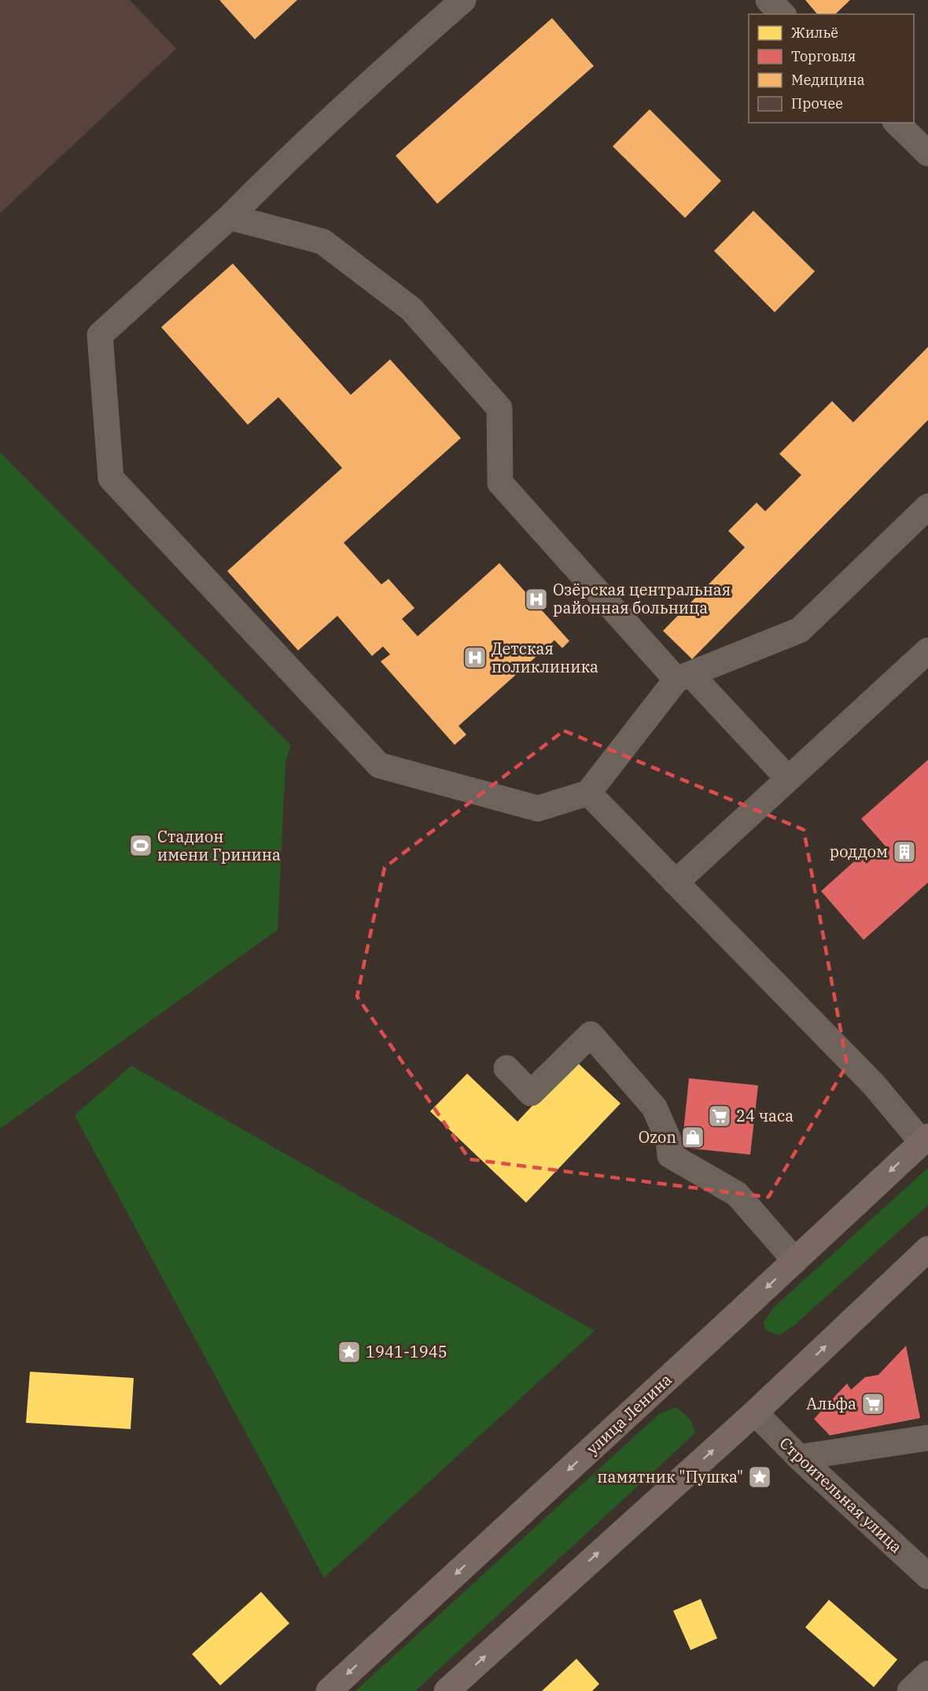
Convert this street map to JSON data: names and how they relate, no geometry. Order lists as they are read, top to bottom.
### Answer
{
  "streets": {
    "main road": ["улица Ленина"],
    "street": ["Строительная улица"]
  },
  "places": {
    "hospital": ["Озёрская центральная районная больница", "Детская поликлиника"],
    "sports": ["Стадион имени Гринина"],
    "building": ["роддом"],
    "supermarket": ["24 часа", "Альфа"],
    "shop": ["Ozon"],
    "place": ["1941-1945", "памятник \"Пушка\""]
  },
  "legend": [
    "Жильё",
    "Торговля",
    "Медицина",
    "Прочее"
  ]
}
